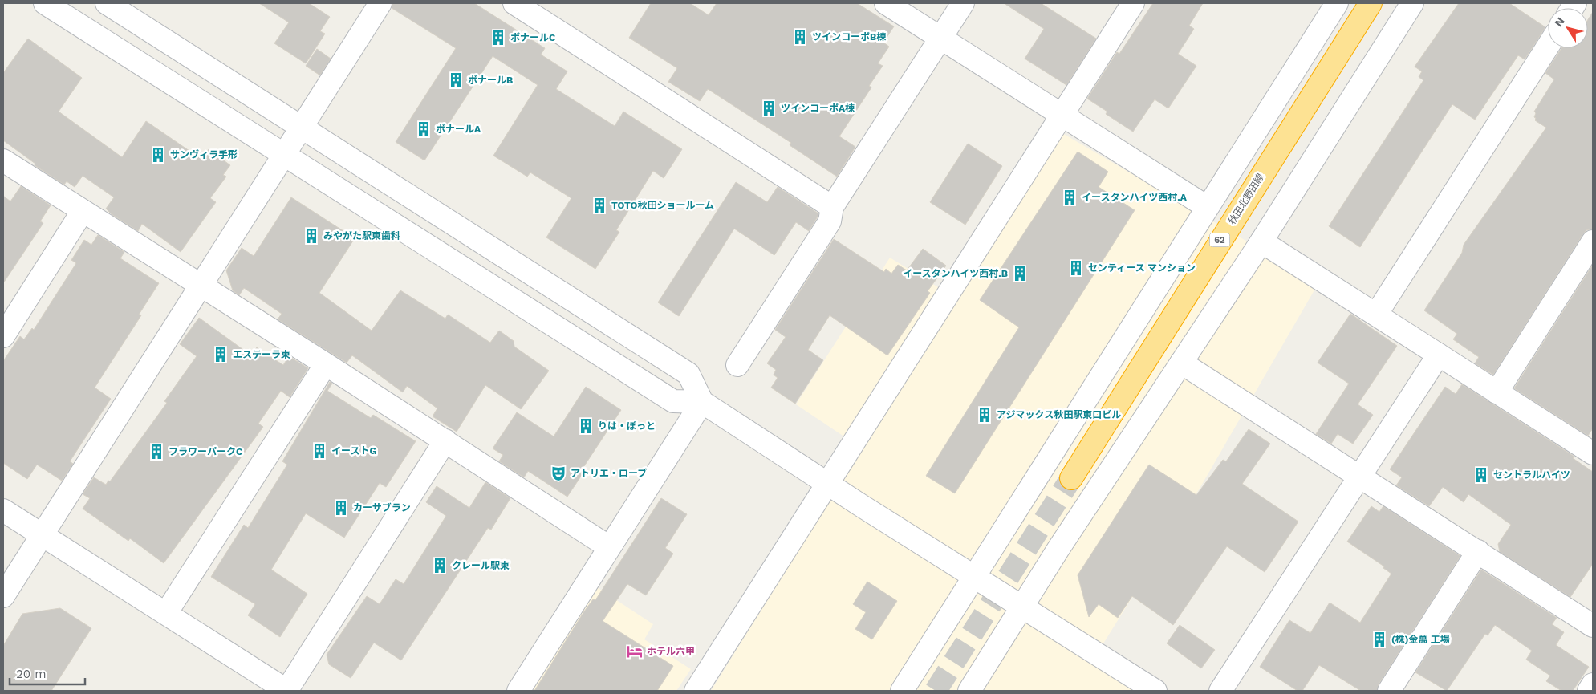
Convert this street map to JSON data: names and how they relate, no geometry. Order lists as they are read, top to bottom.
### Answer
{
  "streets": {
    "highway": ["秋田北野田線", "62"]
  },
  "places": {
    "building": [
      "ツインコーポB棟",
      "ボナールC",
      "ボナールB",
      "ツインコーポA棟",
      "ボナールA",
      "サンヴィラ手形",
      "イースタンハイツ西村.A",
      "TOTO秋田ショールーム",
      "みやがた駅東歯科",
      "センティース マンション",
      "イースタンハイツ西村.B",
      "エステーラ東",
      "アジマックス秋田駅東口ビル",
      "りは・ぽっと",
      "イーストG",
      "フラワーパークC",
      "セントラルハイツ",
      "カーサブラン",
      "クレール駅東",
      "(株)金萬 工場"
    ],
    "theatre": ["アトリエ・ローブ"],
    "hotel": ["ホテル六甲"]
  },
  "scale_bar": "20 m",
  "north": "top left"
}
